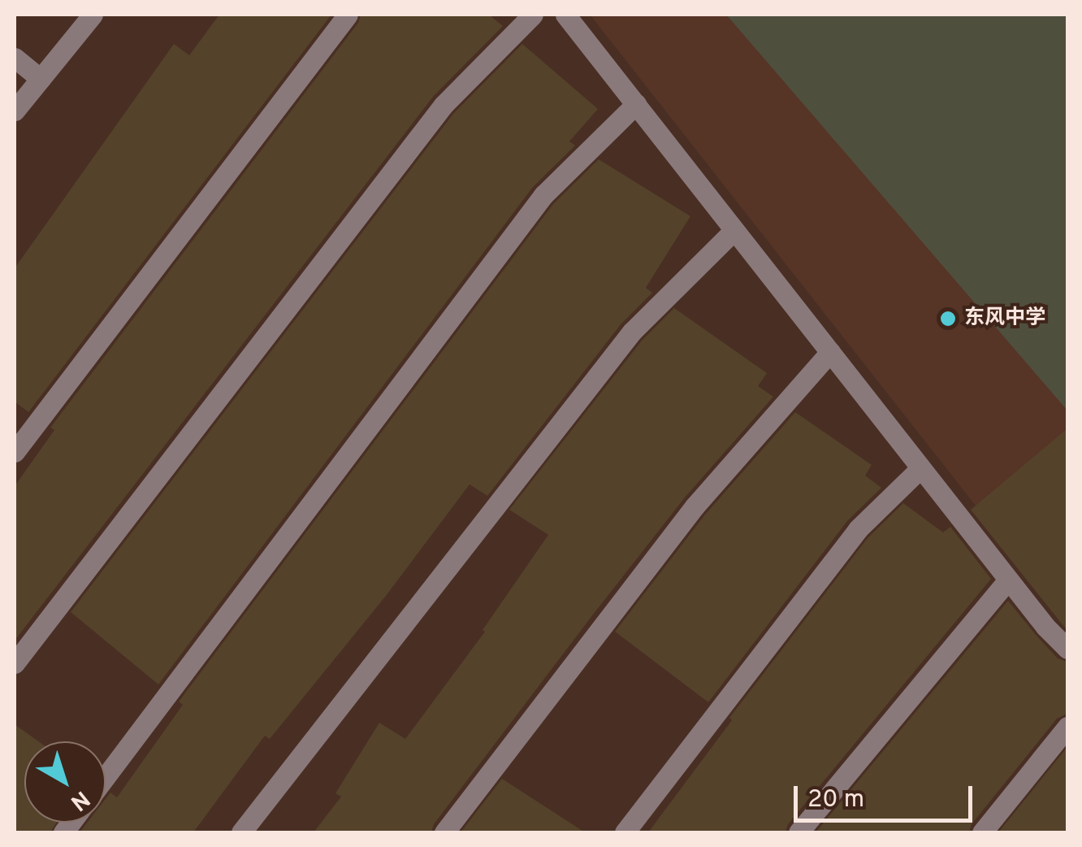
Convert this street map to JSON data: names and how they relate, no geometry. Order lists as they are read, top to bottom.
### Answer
{
  "places": ["东风中学"],
  "scale_bar": "20 m",
  "north": "bottom right"
}
